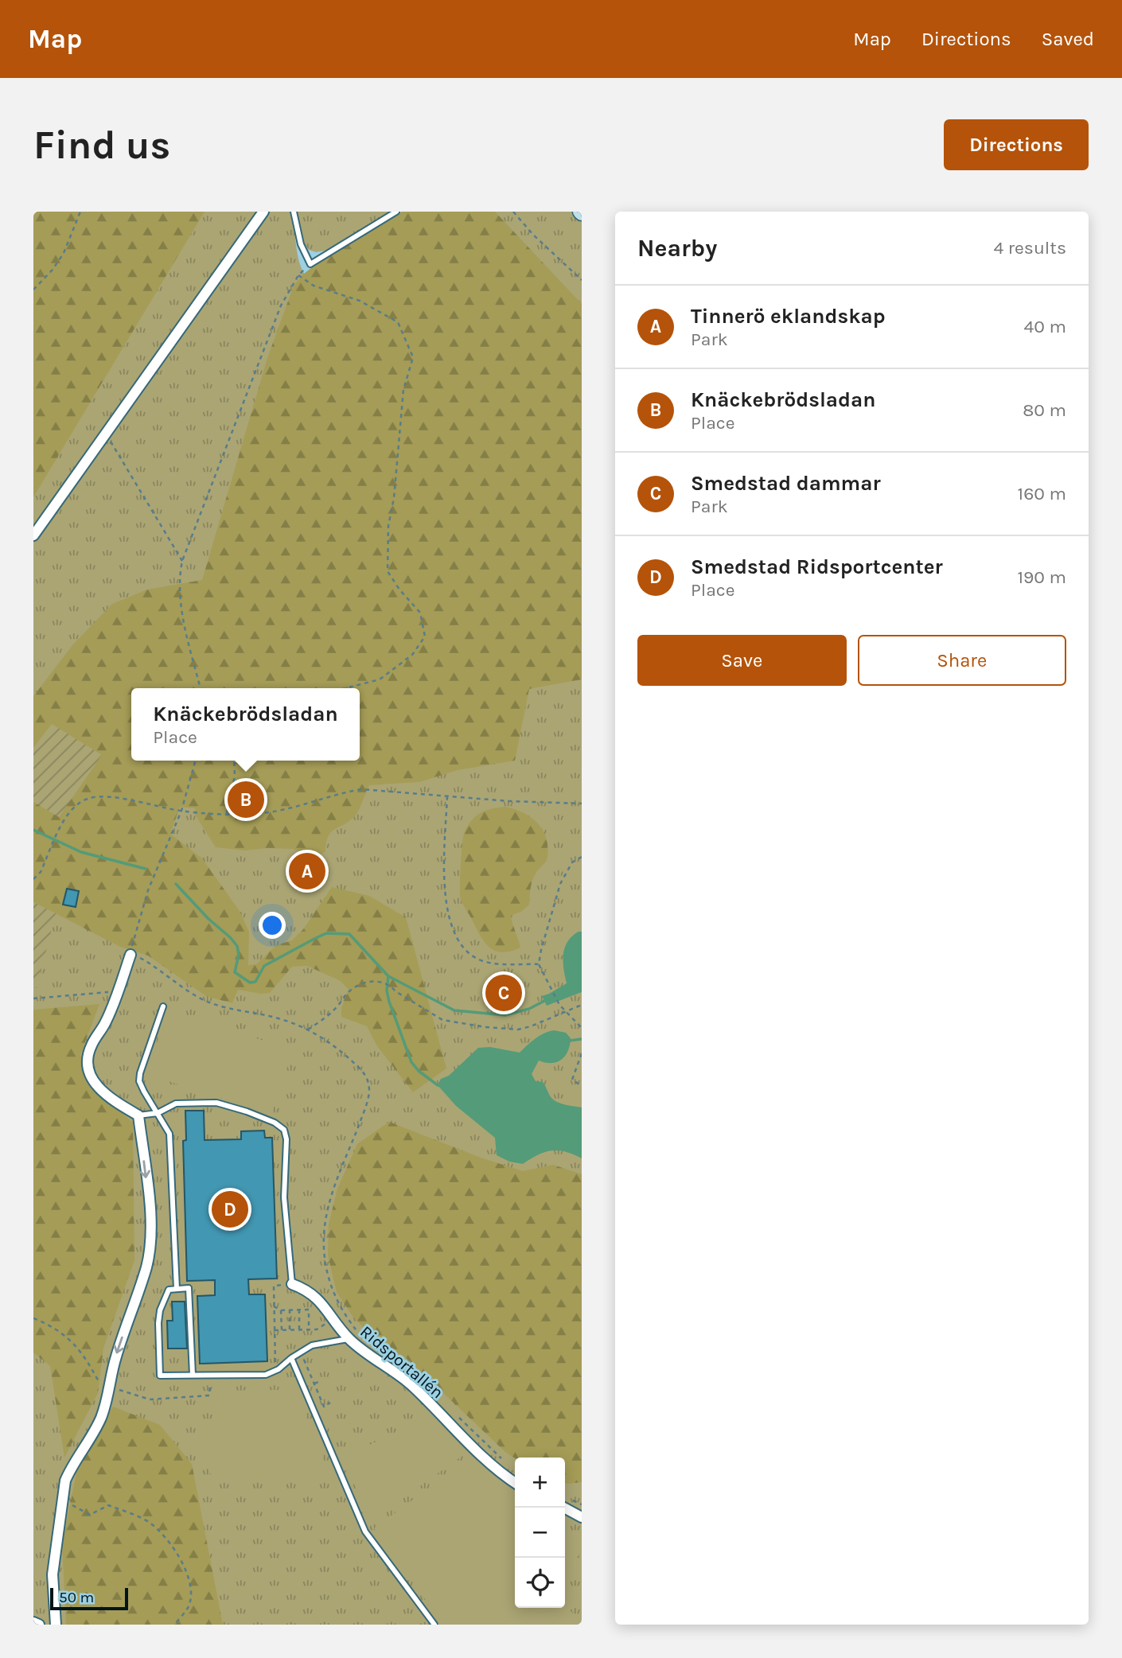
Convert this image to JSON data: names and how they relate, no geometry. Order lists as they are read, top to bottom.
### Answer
{
  "streets": {
    "street": ["Ridsportallén"]
  },
  "scale_bar": "50 m",
  "page": {
    "header": "Map",
    "nav": ["Map", "Directions", "Saved"],
    "buttons": [
      "Directions",
      ["Save", "Share"]
    ],
    "title": "Find us",
    "heading": ["Nearby", "4 results"],
    "list": [
      {
        "mark": "A",
        "name": "Tinnerö eklandskap",
        "note": "Park",
        "value": "40 m"
      },
      {
        "mark": "B",
        "name": "Knäckebrödsladan",
        "note": "Place",
        "value": "80 m"
      },
      {
        "mark": "C",
        "name": "Smedstad dammar",
        "note": "Park",
        "value": "160 m"
      },
      {
        "mark": "D",
        "name": "Smedstad Ridsportcenter",
        "note": "Place",
        "value": "190 m"
      }
    ],
    "popup": ["Knäckebrödsladan", "Place"],
    "pins": [
      "B",
      "A",
      "C",
      "D"
    ],
    "map_buttons": ["+", "−"],
    "scale": "50 m"
  }
}
